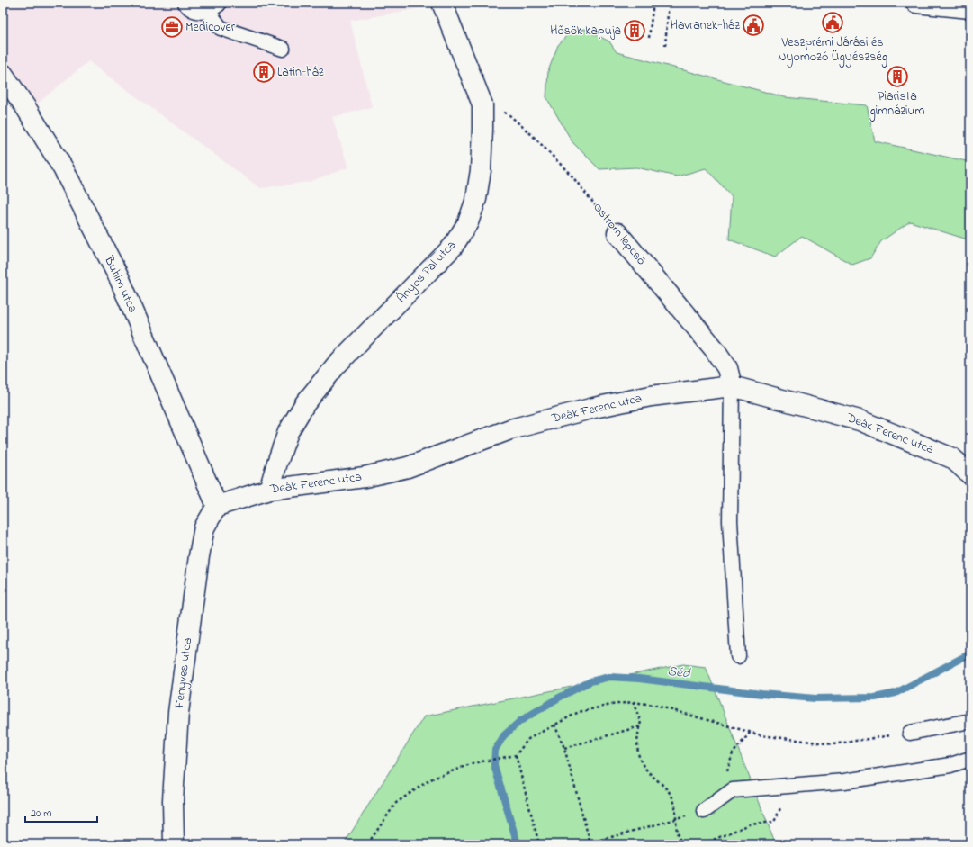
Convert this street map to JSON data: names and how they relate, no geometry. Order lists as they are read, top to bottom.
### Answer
{
  "streets": {
    "street": [
      "Ostrom lépcső",
      "Ányos Pál utca",
      "Buhim utca",
      "Deák Ferenc utca",
      "Fenyves utca"
    ]
  },
  "crossings": [
    ["Ostrom lépcső", "Ányos Pál utca"],
    ["Ostrom lépcső", "Deák Ferenc utca"],
    ["Ányos Pál utca", "Deák Ferenc utca"],
    ["Buhim utca", "Deák Ferenc utca"],
    ["Buhim utca", "Fenyves utca"],
    ["Deák Ferenc utca", "Fenyves utca"]
  ],
  "water": ["Séd"],
  "places": {
    "public building": ["Veszprémi Járási és Nyomozó Ügyészség", "Havranek-ház"],
    "office": ["Medicover"],
    "building": ["Hősök kapuja", "Latin-ház", "Piarista gimnázium"]
  },
  "scale_bar": "20 m"
}
